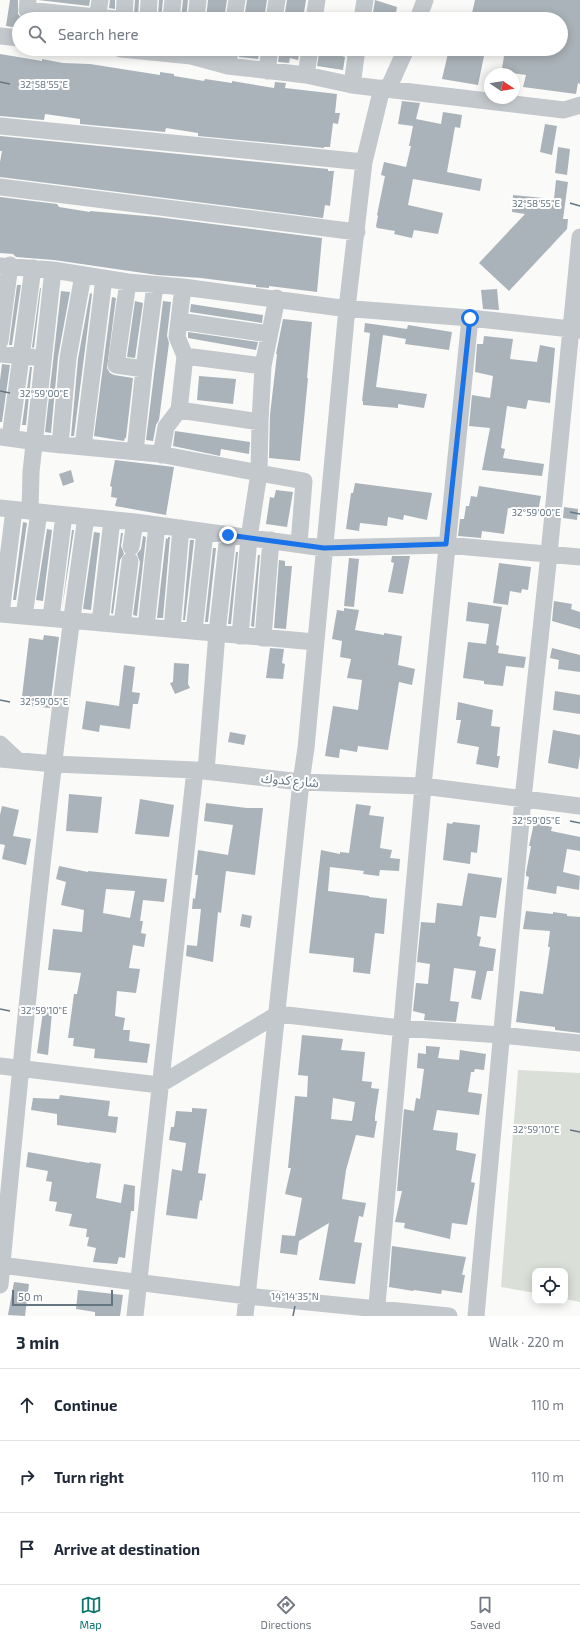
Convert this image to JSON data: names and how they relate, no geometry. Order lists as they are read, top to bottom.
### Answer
{
  "streets": {
    "street": ["شارع كدوك"]
  },
  "scale_bar": "50 m",
  "north": "right",
  "page": {
    "search": "Search here",
    "scale": "50 m",
    "heading": ["3 min", "Walk · 220 m"],
    "list": [
      ["Continue", "110 m"],
      ["Turn right", "110 m"],
      "Arrive at destination"
    ],
    "nav": ["Map", "Directions", "Saved"]
  },
  "coordinates": [
    "32°58'55\"E",
    "32°59'00\"E",
    "32°59'05\"E",
    "32°59'10\"E",
    "14°14'35\"N"
  ]
}
